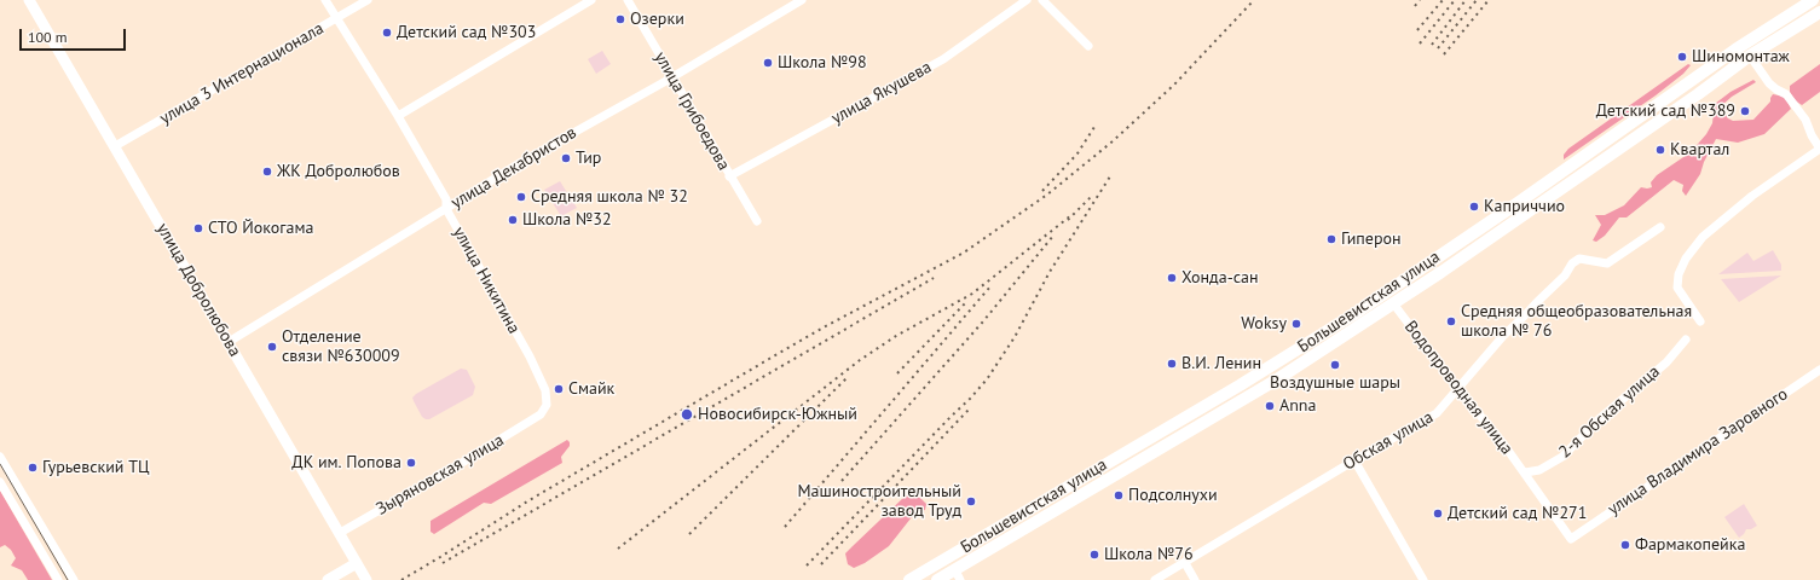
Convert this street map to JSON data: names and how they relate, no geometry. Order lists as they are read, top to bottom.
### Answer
{
  "streets": {
    "highway": ["Большевистская улица"],
    "main road": ["улица Добролюбова"],
    "street": [
      "улица 3 Интернационала",
      "улица Якушева",
      "улица Грибоедова",
      "улица Декабристов",
      "улица Никитина",
      "Водопроводная улица",
      "2-я Обская улица",
      "Обская улица",
      "улица Владимира Заровного",
      "Зыряновская улица"
    ]
  },
  "crossings": [
    ["улица 3 Интернационала", "улица Никитина"],
    ["улица 3 Интернационала", "улица Добролюбова"],
    ["улица Якушева", "улица Грибоедова"],
    ["улица Грибоедова", "улица Декабристов"],
    ["улица Декабристов", "улица Никитина"],
    ["улица Декабристов", "улица Добролюбова"],
    ["улица Никитина", "Зыряновская улица"],
    ["улица Добролюбова", "Зыряновская улица"],
    ["Большевистская улица", "Водопроводная улица"],
    ["Водопроводная улица", "2-я Обская улица"],
    ["Водопроводная улица", "Обская улица"],
    ["Водопроводная улица", "улица Владимира Заровного"],
    ["2-я Обская улица", "улица Владимира Заровного"]
  ],
  "places": [
    "Озерки",
    "Детский сад №303",
    "Шиномонтаж",
    "Школа №98",
    "Детский сад №389",
    "Квартал",
    "Тир",
    "ЖК Добролюбов",
    "Средняя школа № 32",
    "Каприччио",
    "Школа №32",
    "СТО Йокогама",
    "Гиперон",
    "Хонда-сан",
    "Средняя общеобразовательная школа № 76",
    "Woksy",
    "Отделение связи №630009",
    "В.И. Ленин",
    "Воздушные шары",
    "Смайк",
    "Anna",
    "Новосибирск-Южный",
    "ДК им. Попова",
    "Гурьевский ТЦ",
    "Подсолнухи",
    "Машиностроительный завод Труд",
    "Детский сад №271",
    "Фармакопейка",
    "Школа №76"
  ],
  "scale_bar": "100 m"
}
